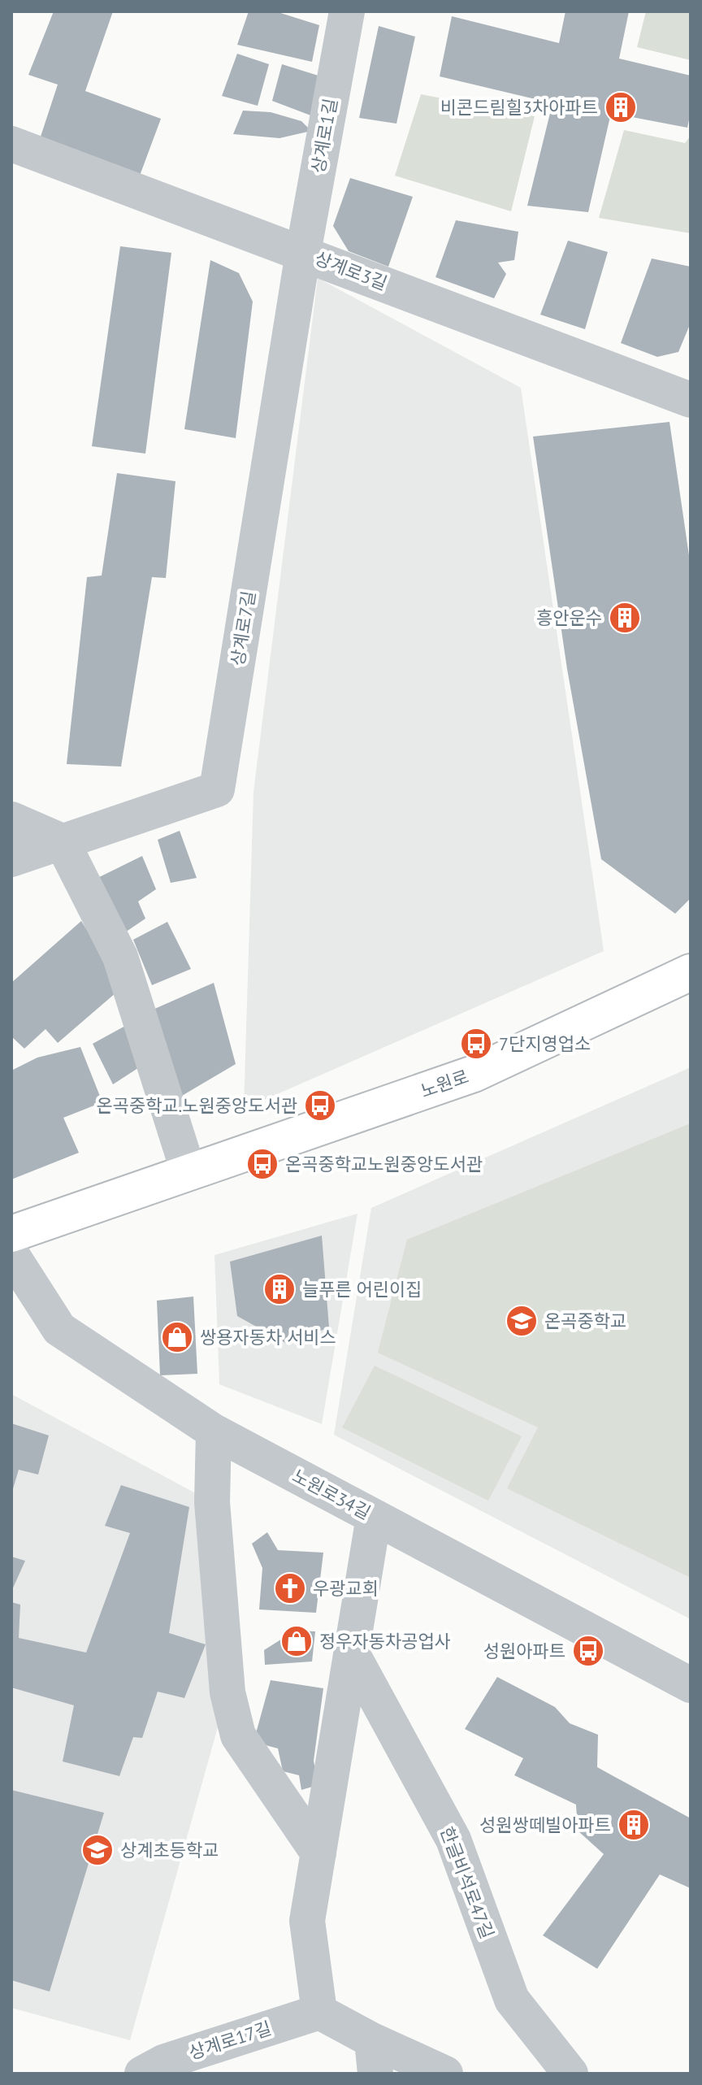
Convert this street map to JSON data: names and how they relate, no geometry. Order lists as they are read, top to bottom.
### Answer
{
  "streets": {
    "main road": ["노원로"],
    "street": [
      "상계로1길",
      "상계로3길",
      "상계로7길",
      "노원로34길",
      "한글비석로47길",
      "상계로17길"
    ]
  },
  "crossings": [
    ["상계로1길", "상계로3길"],
    ["상계로1길", "상계로7길"],
    ["상계로3길", "상계로7길"]
  ],
  "places": {
    "building": [
      "비콘드림힐3차아파트",
      "흥안운수",
      "늘푸른 어린이집",
      "성원쌍떼빌아파트"
    ],
    "bus stop": [
      "7단지영업소",
      "온곡중학교.노원중앙도서관",
      "온곡중학교노원중앙도서관",
      "성원아파트"
    ],
    "school or university": ["온곡중학교", "상계초등학교"],
    "shop": ["쌍용자동차 서비스", "정우자동차공업사"],
    "church": ["우광교회"]
  }
}
